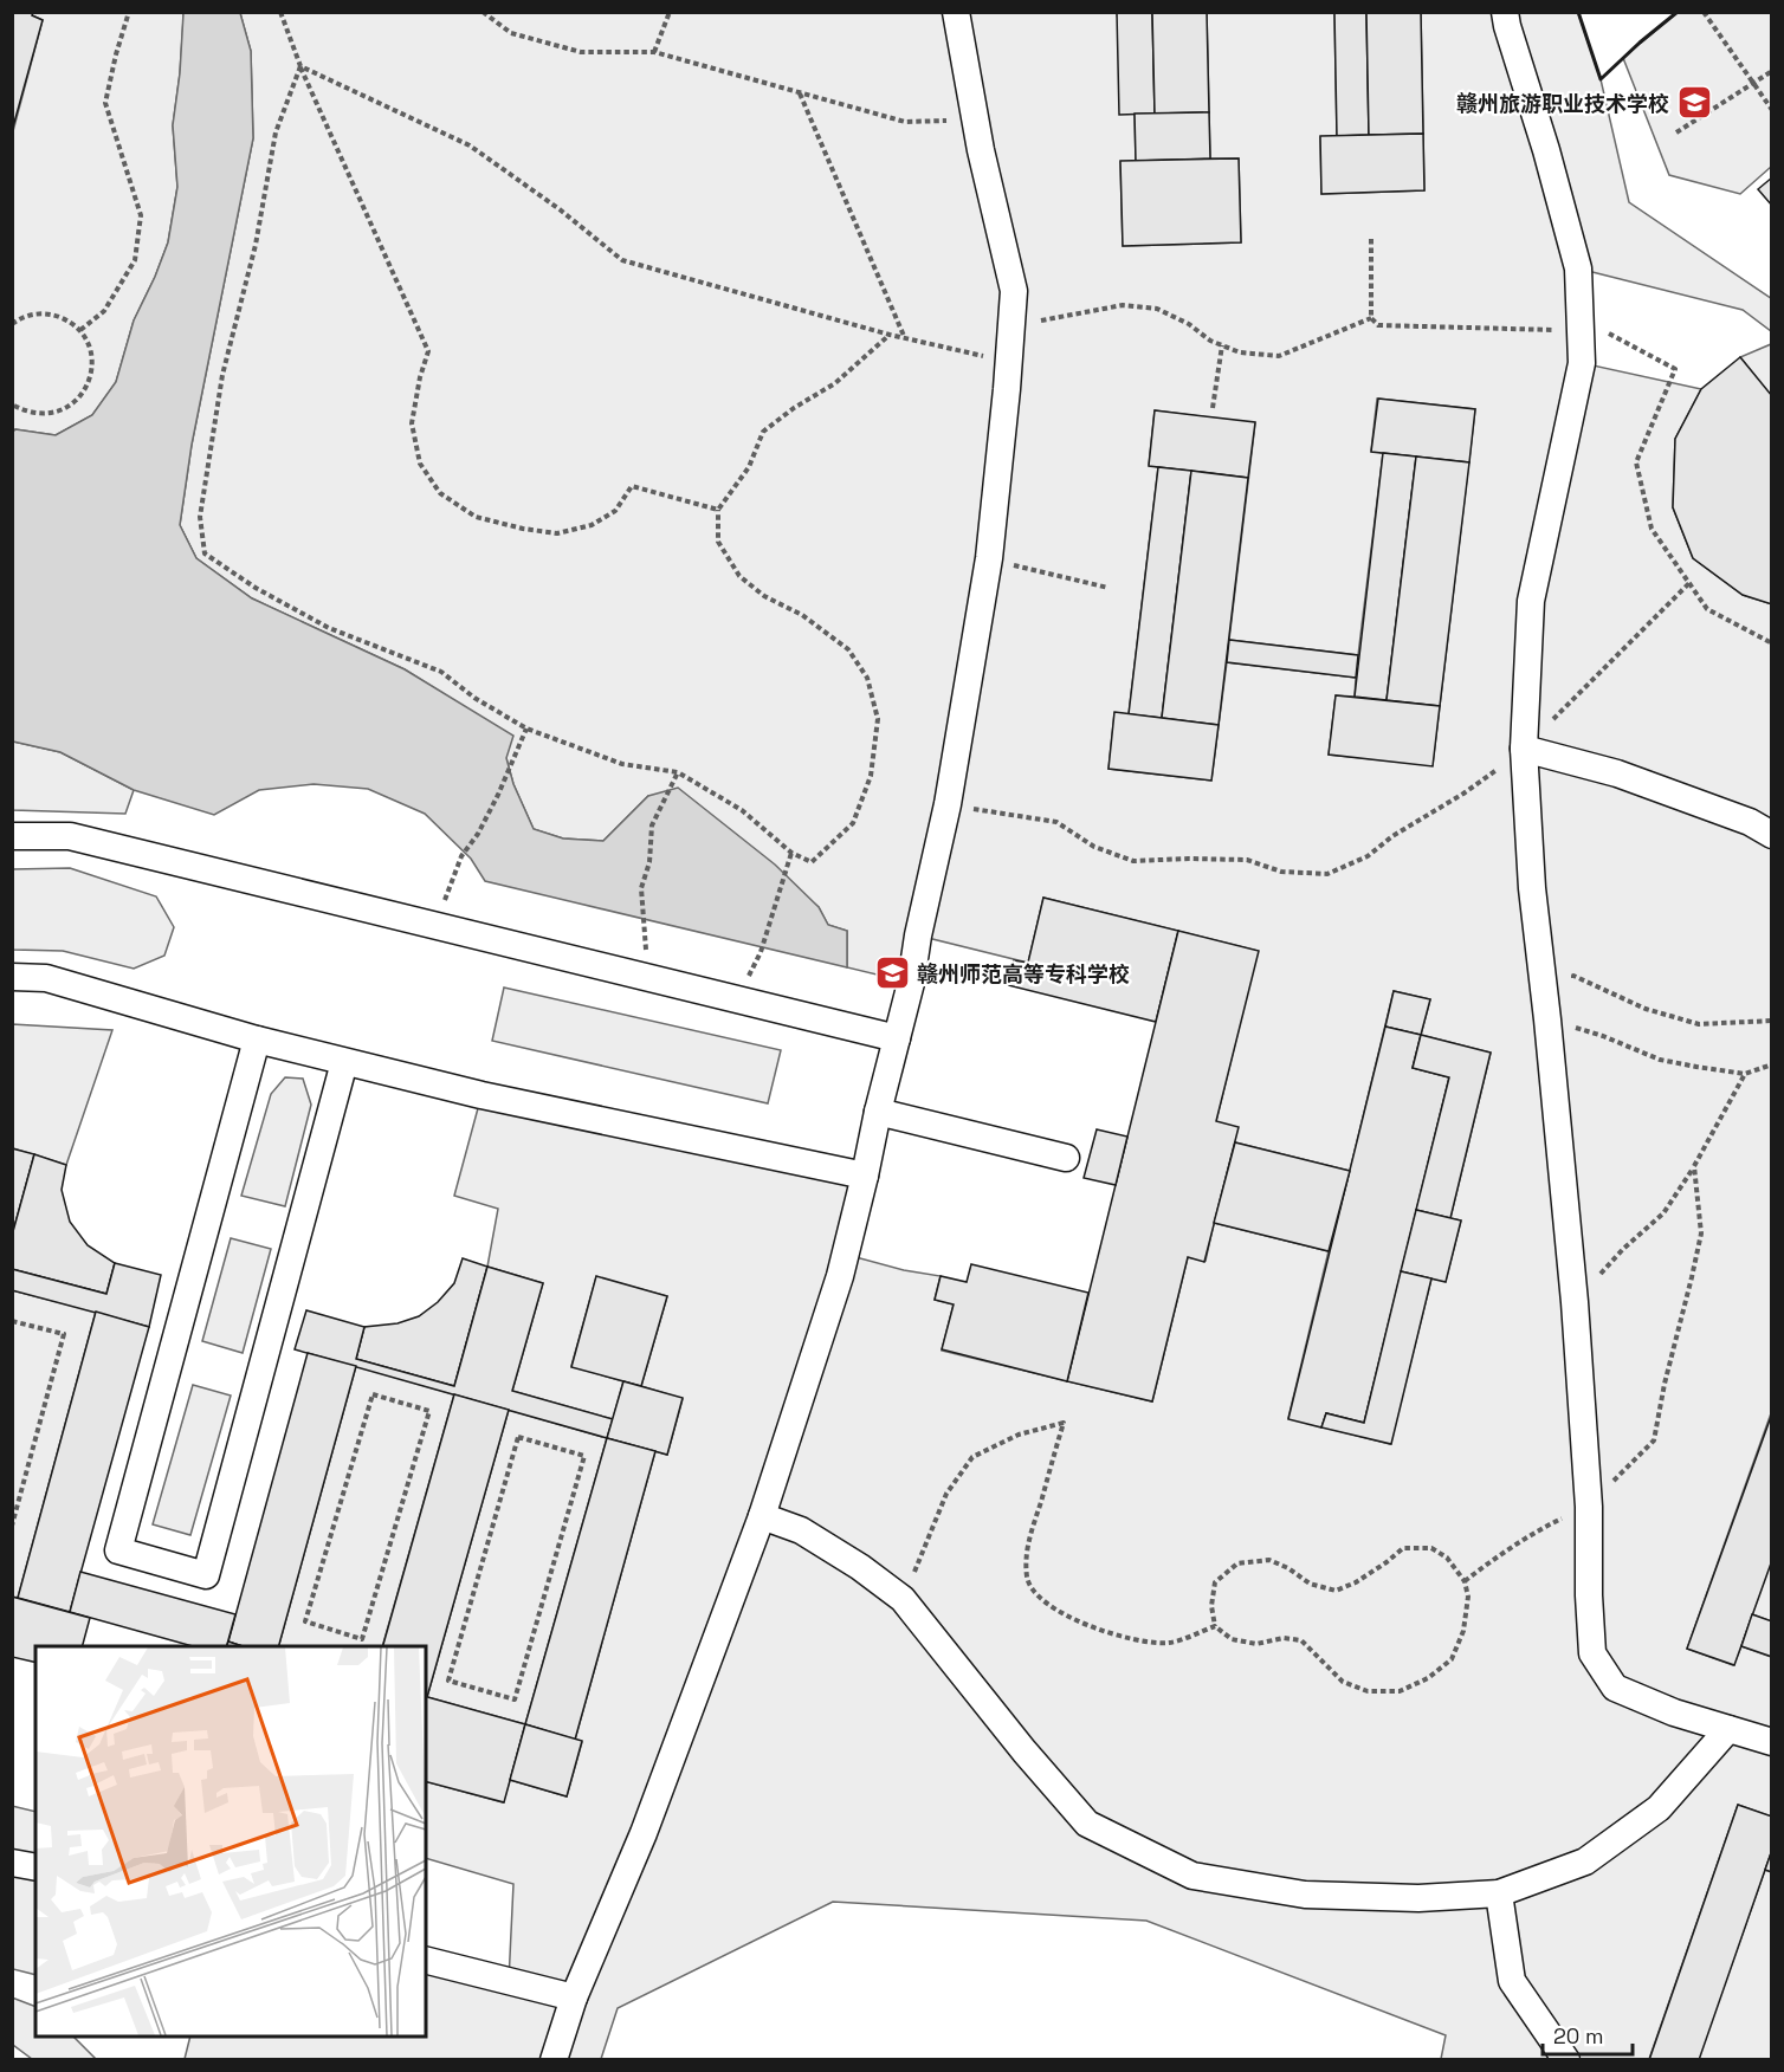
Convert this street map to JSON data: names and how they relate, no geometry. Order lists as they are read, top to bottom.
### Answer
{
  "places": {
    "school or university": ["赣州旅游职业技术学校", "赣州师范高等专科学校"]
  },
  "scale_bar": "20 m"
}
